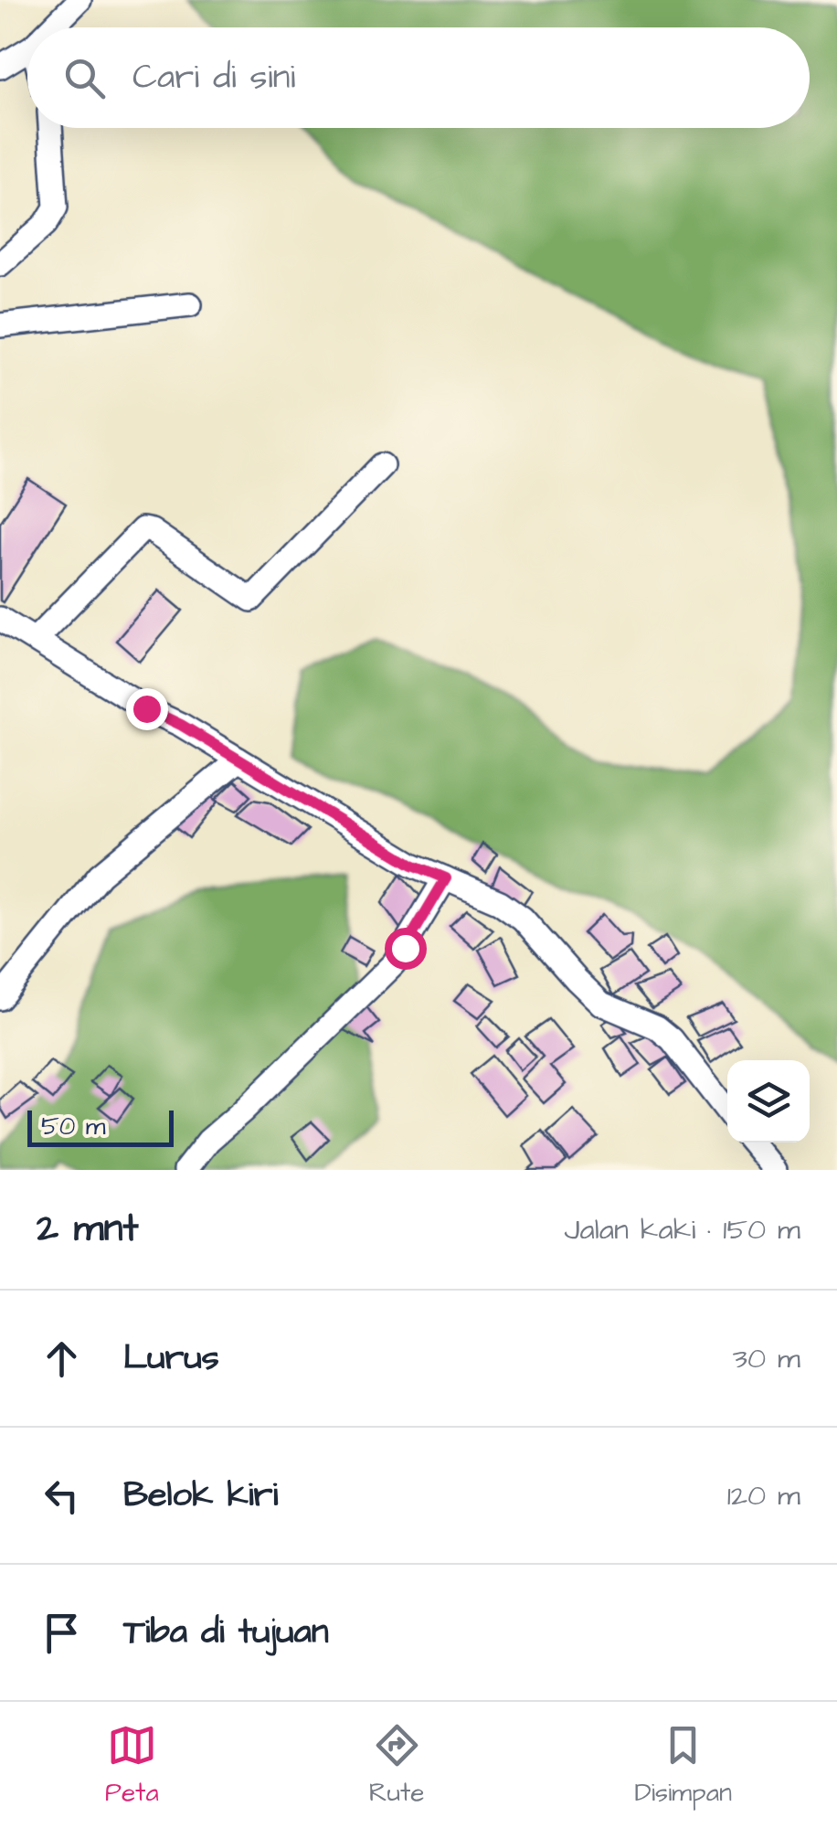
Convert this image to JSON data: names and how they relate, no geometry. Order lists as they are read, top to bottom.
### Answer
{
  "scale_bar": "50 m",
  "page": {
    "search": "Cari di sini",
    "scale": "50 m",
    "heading": ["2 mnt", "Jalan kaki · 150 m"],
    "list": [
      ["Lurus", "30 m"],
      ["Belok kiri", "120 m"],
      "Tiba di tujuan"
    ],
    "nav": ["Peta", "Rute", "Disimpan"]
  }
}
